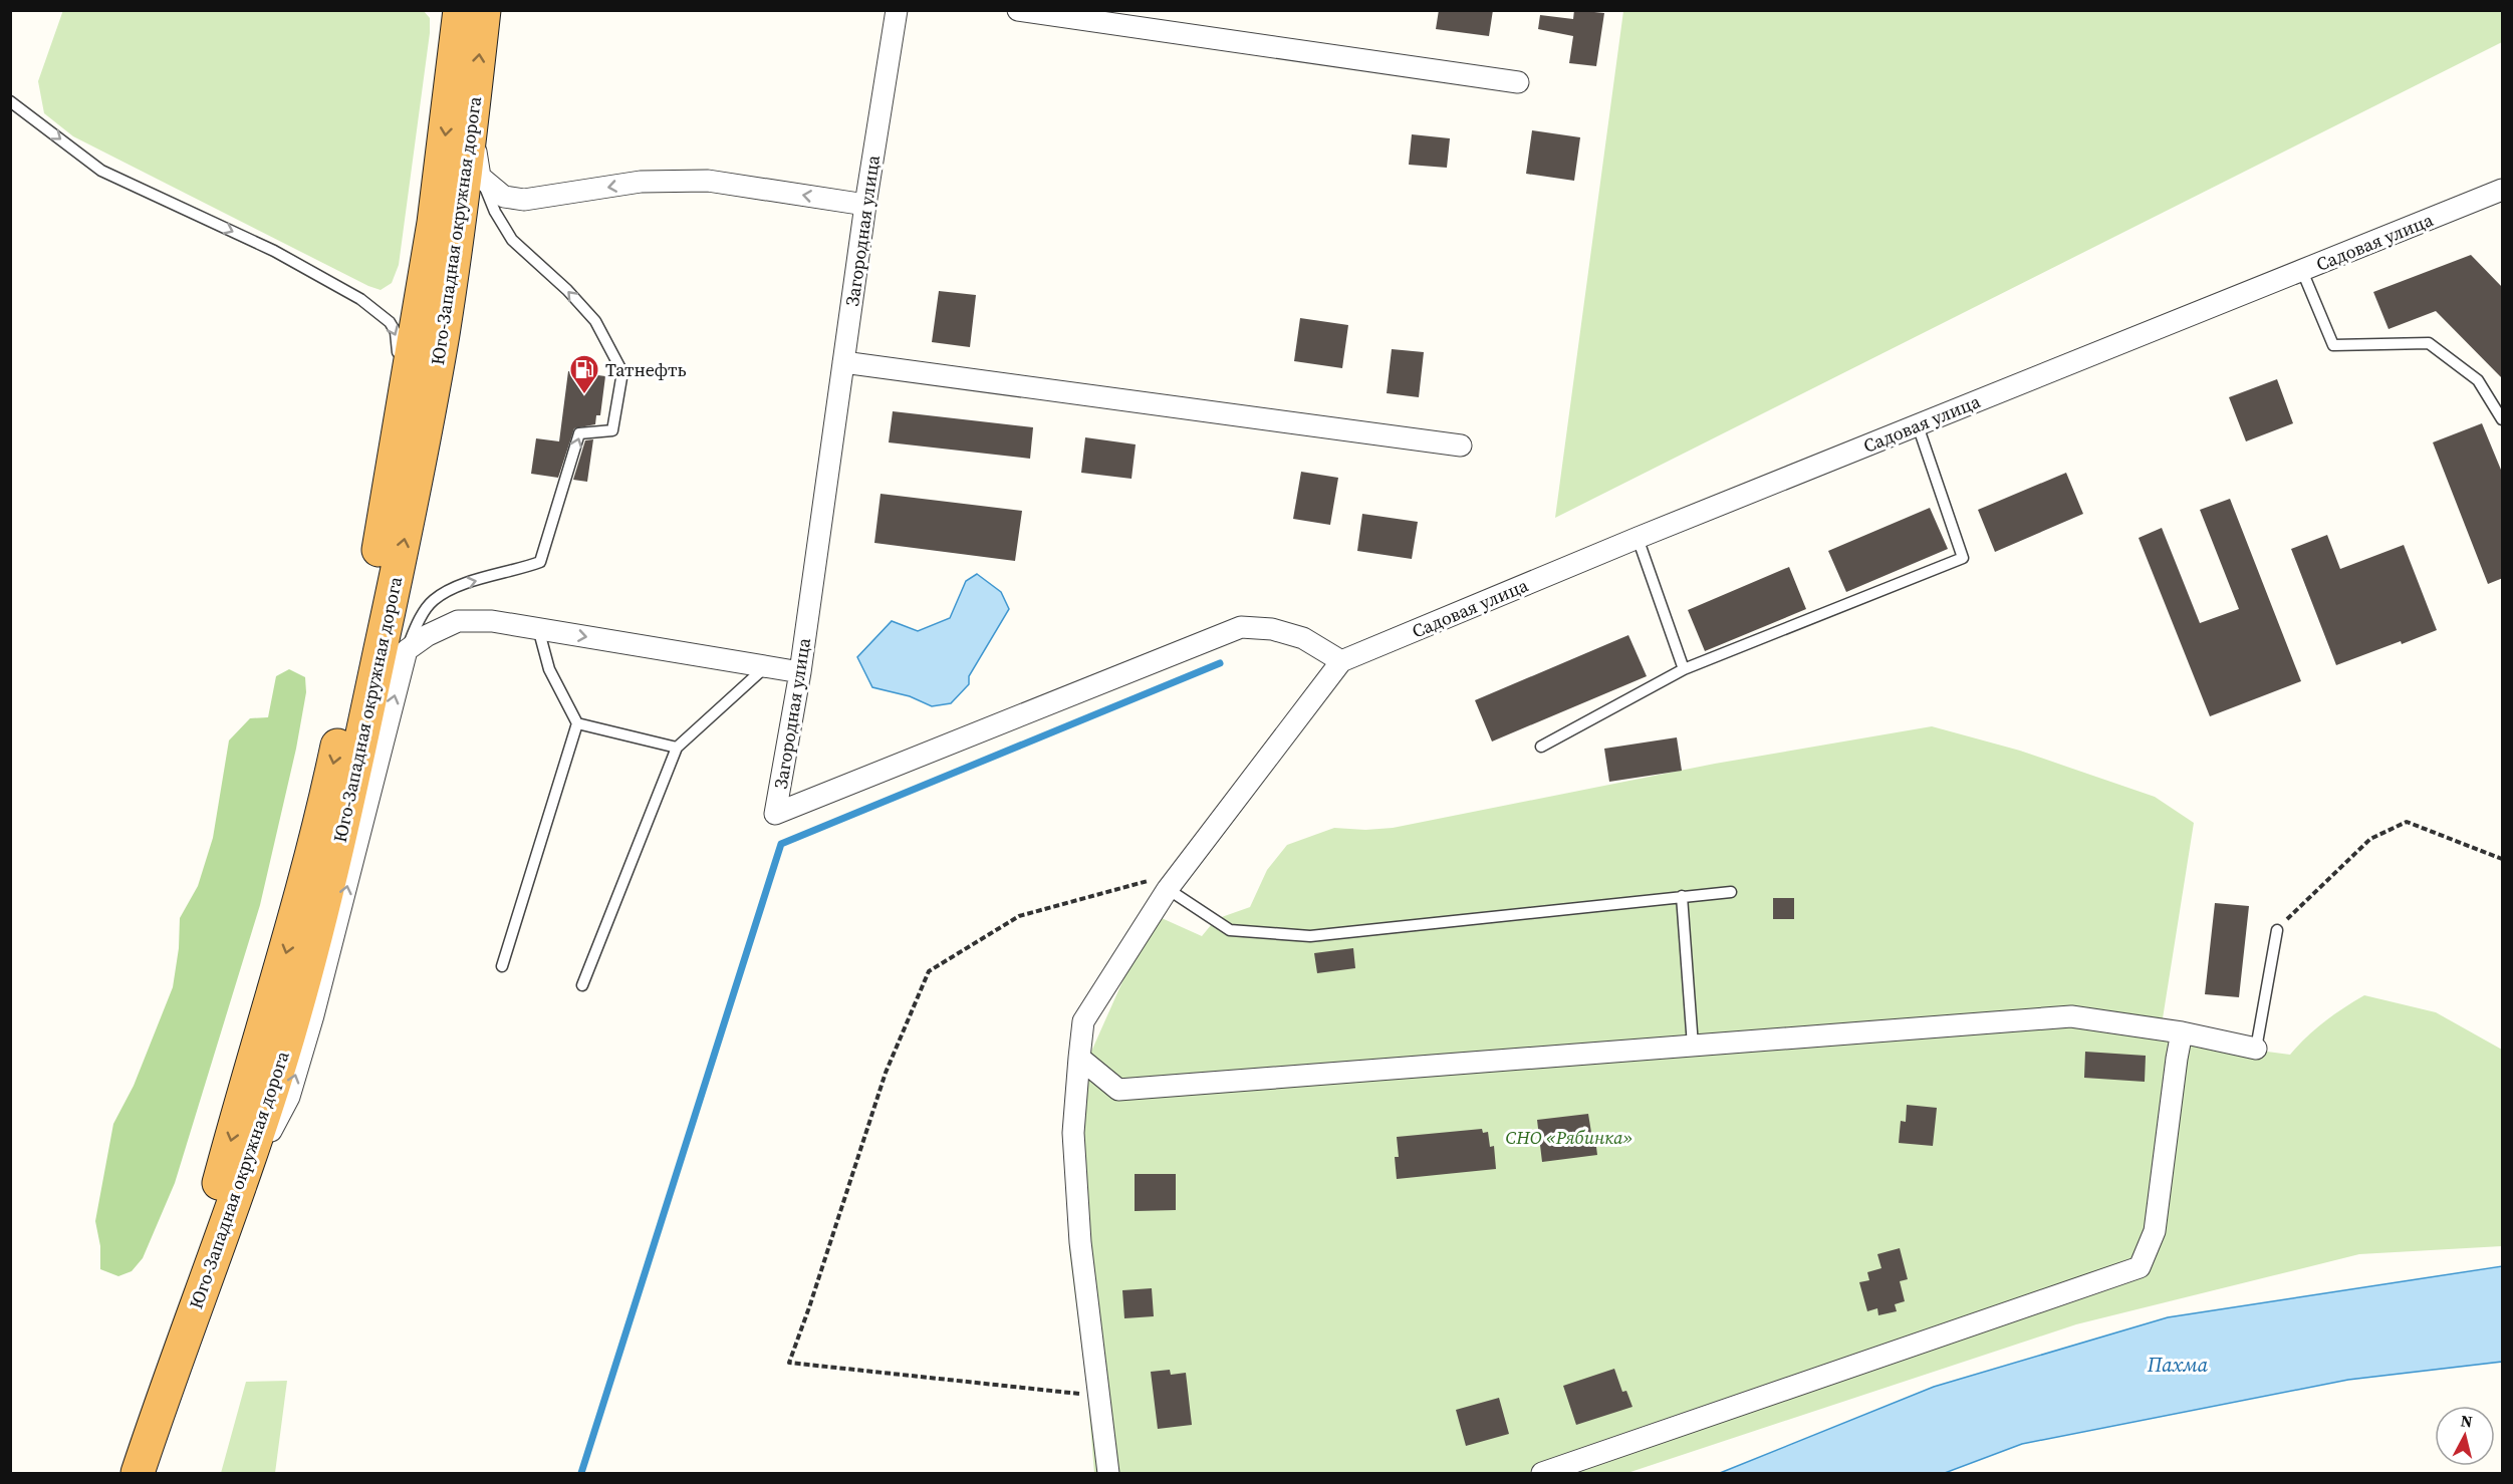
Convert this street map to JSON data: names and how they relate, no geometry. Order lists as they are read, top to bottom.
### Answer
{
  "streets": {
    "highway": ["Юго-Западная окружная дорога"],
    "street": ["Загородная улица", "Садовая улица"]
  },
  "crossings": [
    ["Загородная улица", "Садовая улица"]
  ],
  "water": ["Пахма"],
  "parks": ["СНО «Рябинка»"],
  "places": {
    "fuel station": ["Татнефть"]
  },
  "north": "top"
}
